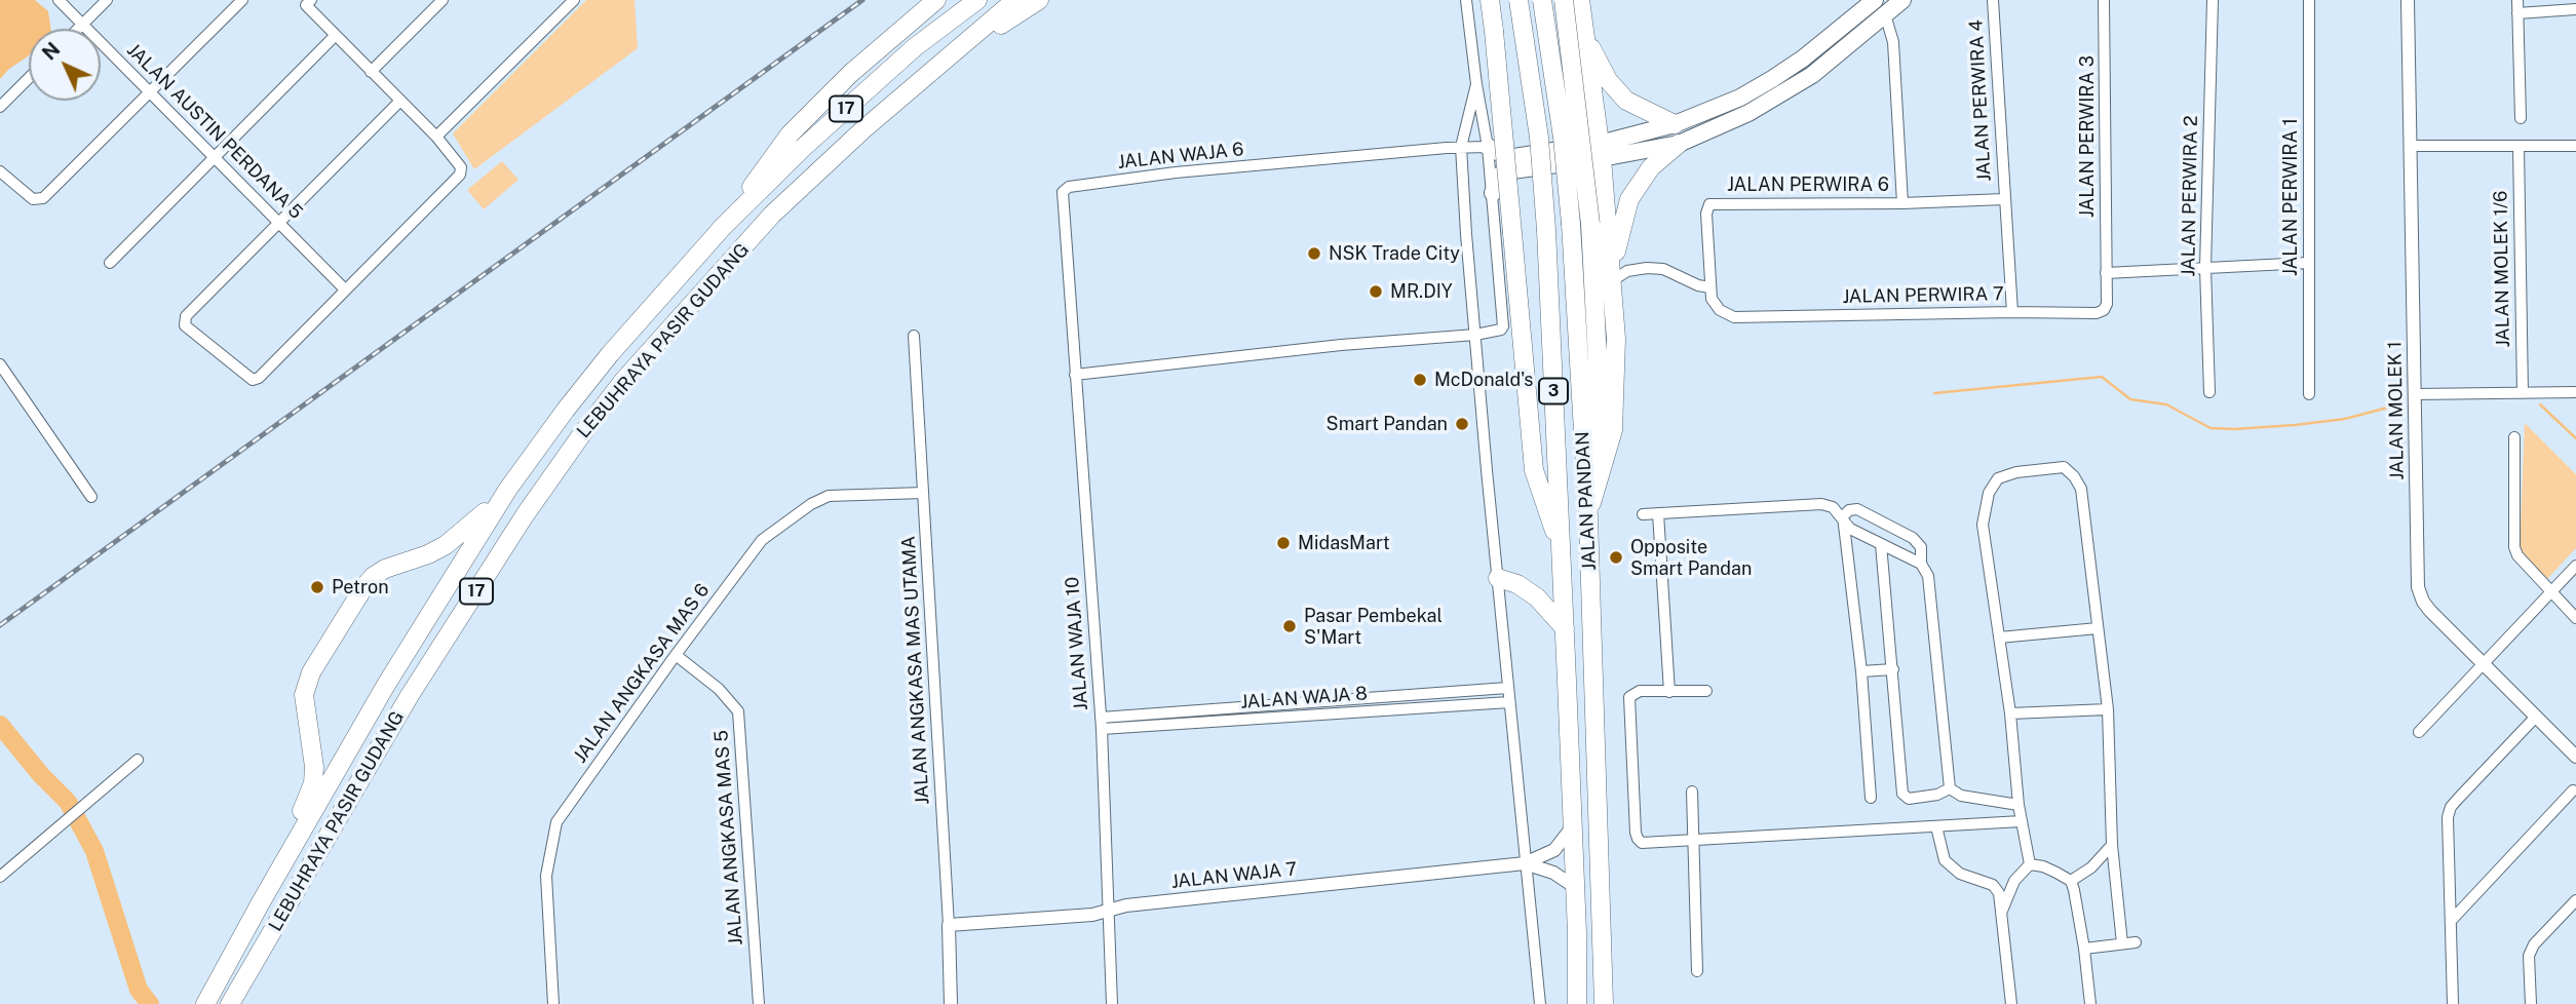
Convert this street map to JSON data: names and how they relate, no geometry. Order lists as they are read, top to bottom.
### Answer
{
  "streets": {
    "highway": [
      "17",
      "LEBUHRAYA PASIR GUDANG",
      "3",
      "JALAN PANDAN"
    ],
    "street": [
      "JALAN PERWIRA 4",
      "JALAN AUSTIN PERDANA 5",
      "JALAN PERWIRA 3",
      "JALAN WAJA 6",
      "JALAN PERWIRA 6",
      "JALAN PERWIRA 2",
      "JALAN PERWIRA 1",
      "JALAN MOLEK 1/6",
      "JALAN PERWIRA 7",
      "JALAN MOLEK 1",
      "JALAN WAJA 10",
      "JALAN ANGKASA MAS UTAMA",
      "JALAN ANGKASA MAS 6",
      "JALAN WAJA 8",
      "JALAN ANGKASA MAS 5",
      "JALAN WAJA 7"
    ]
  },
  "crossings": [
    ["JALAN PERWIRA 4", "JALAN PERWIRA 6"],
    ["JALAN PERWIRA 4", "JALAN PERWIRA 7"],
    ["JALAN PERWIRA 3", "JALAN PERWIRA 7"],
    ["JALAN WAJA 6", "JALAN WAJA 10"],
    ["JALAN PERWIRA 6", "JALAN PERWIRA 7"],
    ["JALAN PANDAN", "JALAN WAJA 7"],
    ["JALAN WAJA 10", "JALAN WAJA 8"],
    ["JALAN WAJA 10", "JALAN WAJA 7"],
    ["JALAN ANGKASA MAS UTAMA", "JALAN ANGKASA MAS 6"],
    ["JALAN ANGKASA MAS UTAMA", "JALAN WAJA 7"],
    ["JALAN ANGKASA MAS 6", "JALAN ANGKASA MAS 5"]
  ],
  "places": [
    "NSK Trade City",
    "MR.DIY",
    "McDonald's",
    "Smart Pandan",
    "MidasMart",
    "Opposite Smart Pandan",
    "Petron",
    "Pasar Pembekal S'Mart"
  ],
  "north": "top left"
}
